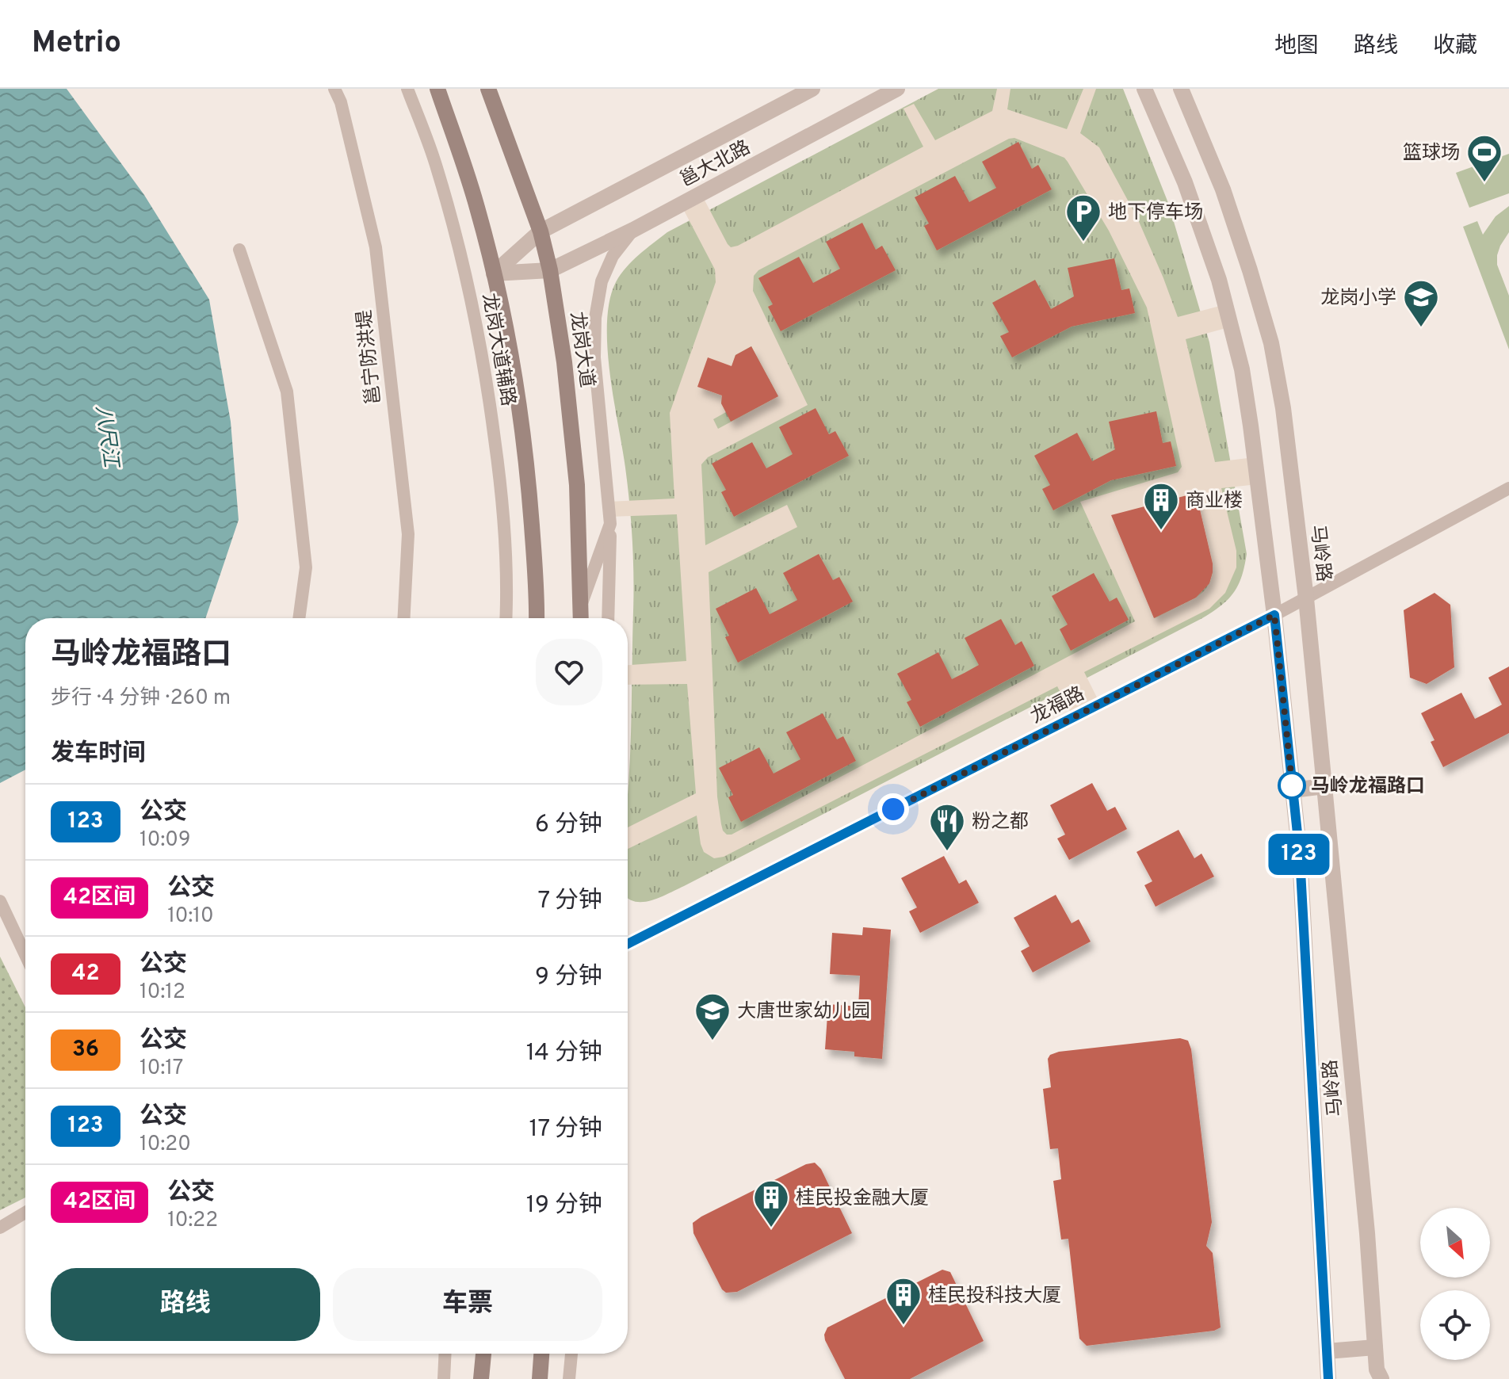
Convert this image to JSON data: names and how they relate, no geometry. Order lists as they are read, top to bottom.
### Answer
{
  "streets": {
    "main road": ["龙岗大道"],
    "street": [
      "邕大北路",
      "龙岗大道辅路",
      "邕宁防洪堤",
      "马岭路",
      "龙福路"
    ]
  },
  "crossings": [
    ["邕大北路", "龙岗大道"],
    ["马岭路", "龙福路"]
  ],
  "water": ["八尺江"],
  "places": {
    "sports": ["篮球场"],
    "parking": ["地下停车场"],
    "school or university": ["龙岗小学", "大唐世家幼儿园"],
    "building": ["商业楼", "桂民投金融大厦", "桂民投科技大厦"],
    "other": ["马岭龙福路口"],
    "restaurant": ["粉之都"]
  },
  "lines": ["bus line 123"],
  "north": "bottom right",
  "page": {
    "header": "Metrio",
    "nav": ["地图", "路线", "收藏"],
    "on_map": "123",
    "heading": [
      ["马岭龙福路口", "步行 · 4 分钟 · 260 m"],
      "发车时间"
    ],
    "list": [
      {
        "mark": "123",
        "name": "公交",
        "note": "10:09",
        "value": "6 分钟"
      },
      {
        "mark": "42区间",
        "name": "公交",
        "note": "10:10",
        "value": "7 分钟"
      },
      {
        "mark": "42",
        "name": "公交",
        "note": "10:12",
        "value": "9 分钟"
      },
      {
        "mark": "36",
        "name": "公交",
        "note": "10:17",
        "value": "14 分钟"
      },
      {
        "mark": "123",
        "name": "公交",
        "note": "10:20",
        "value": "17 分钟"
      },
      {
        "mark": "42区间",
        "name": "公交",
        "note": "10:22",
        "value": "19 分钟"
      }
    ],
    "buttons": ["路线", "车票"]
  }
}
